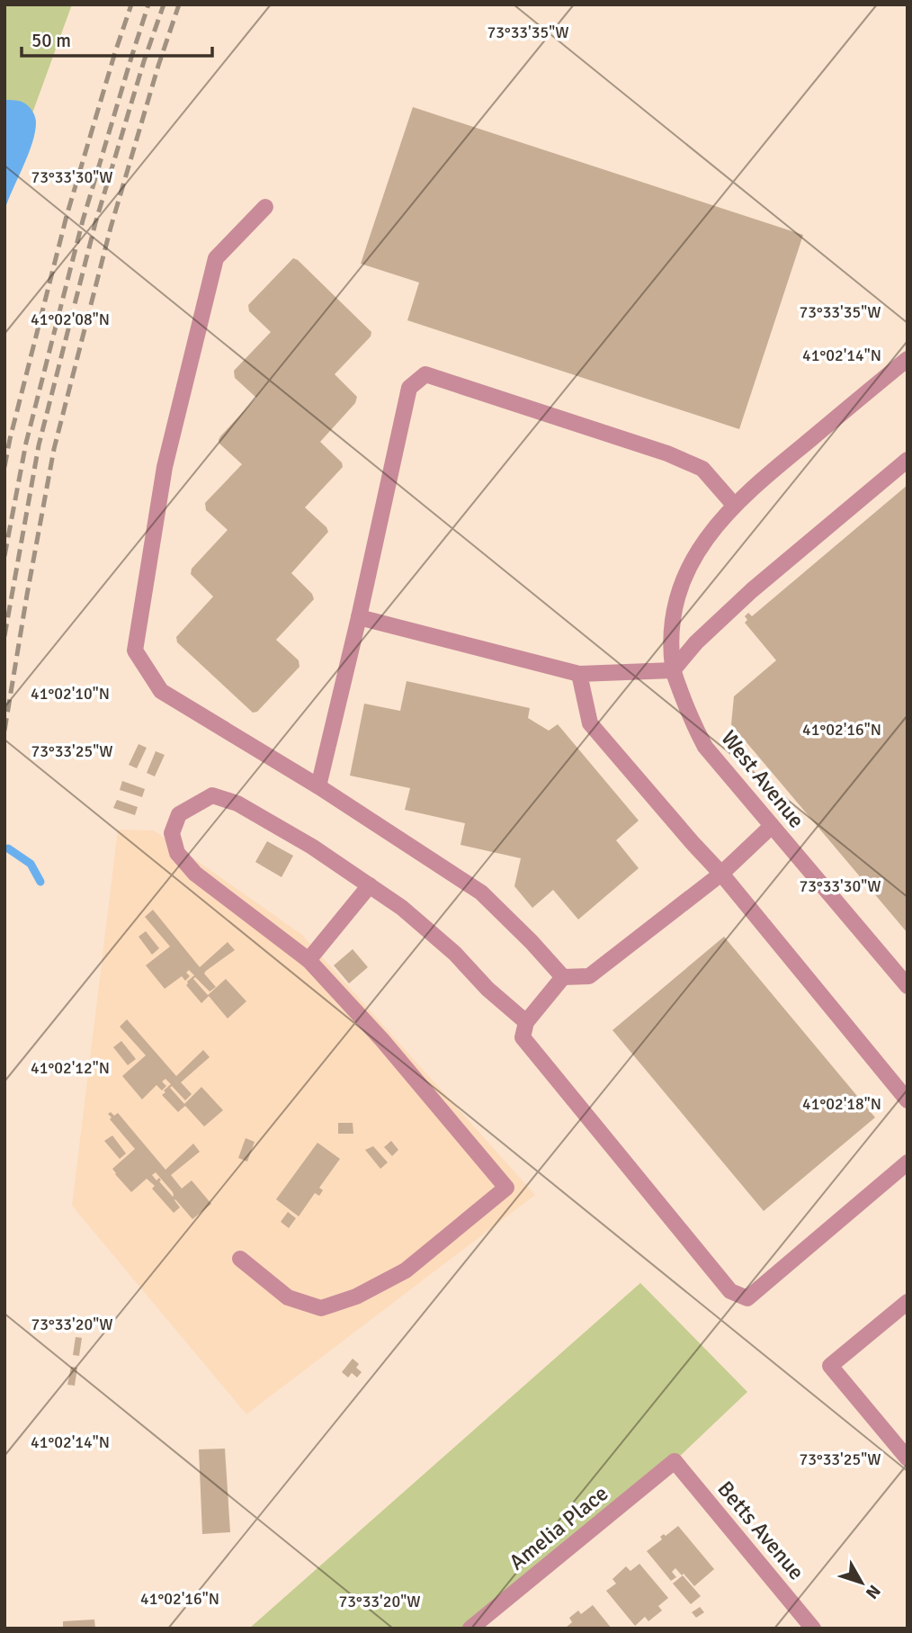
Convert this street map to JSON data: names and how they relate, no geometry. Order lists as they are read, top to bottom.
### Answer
{
  "streets": {
    "street": ["West Avenue", "Amelia Place", "Betts Avenue"]
  },
  "crossings": [
    ["Amelia Place", "Betts Avenue"]
  ],
  "scale_bar": "50 m",
  "north": "bottom right",
  "coordinates": [
    "73°33'35\"W",
    "73°33'30\"W",
    "41°02'08\"N",
    "41°02'14\"N",
    "41°02'10\"N",
    "41°02'16\"N",
    "73°33'25\"W",
    "41°02'12\"N",
    "41°02'18\"N",
    "73°33'20\"W"
  ]
}
